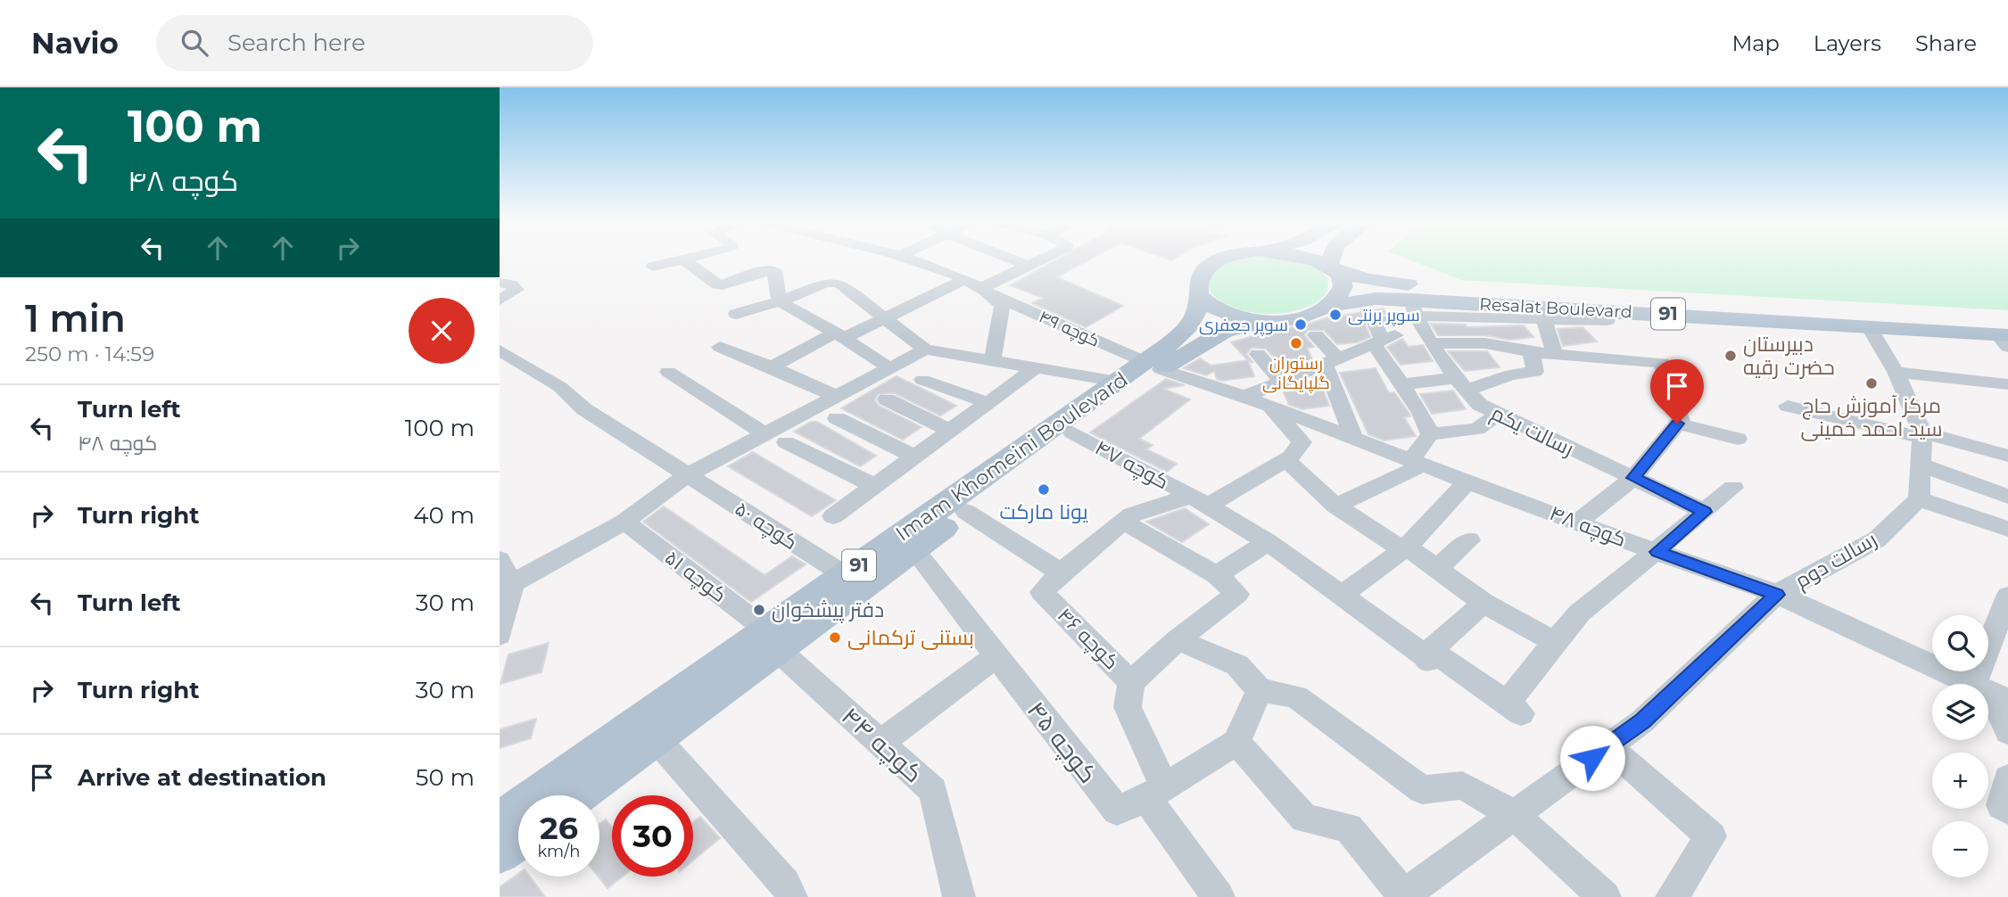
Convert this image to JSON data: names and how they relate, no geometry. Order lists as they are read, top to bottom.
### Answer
{
  "streets": {
    "main road": ["Resalat Boulevard", "91", "Imam Khomeini Boulevard"],
    "street": [
      "کوچه ۴۹",
      "رسالت یکم",
      "کوچه ۴۷",
      "کوچه ۵۰",
      "کوچه ۴۸",
      "رسالت دوم",
      "کوچه ۵۱",
      "کوچه ۴۶",
      "کوچه ۴۵",
      "کوچه ۴۴"
    ]
  },
  "crossings": [
    ["Resalat Boulevard", "91"],
    ["Resalat Boulevard", "رسالت یکم"],
    ["91", "Imam Khomeini Boulevard"],
    ["کوچه ۴۹", "Imam Khomeini Boulevard"],
    ["کوچه ۴۹", "کوچه ۴۸"],
    ["Imam Khomeini Boulevard", "کوچه ۴۷"],
    ["Imam Khomeini Boulevard", "کوچه ۵۰"],
    ["Imam Khomeini Boulevard", "کوچه ۴۸"],
    ["Imam Khomeini Boulevard", "کوچه ۵۱"],
    ["Imam Khomeini Boulevard", "کوچه ۴۵"],
    ["Imam Khomeini Boulevard", "کوچه ۴۴"],
    ["کوچه ۴۸", "رسالت دوم"],
    ["کوچه ۵۱", "کوچه ۴۴"]
  ],
  "places": [
    "سوپر برنتی",
    "سوپر جعفری",
    "رستوران گلپایگانی",
    "دبیرستان حضرت رقیه",
    "مرکز آموزش حاج سید احمد خمینی",
    "یونا مارکت",
    "دفتر پیشخوان",
    "بستنی ترکمانی"
  ],
  "page": {
    "header": "Navio",
    "search": "Search here",
    "nav": ["Map", "Layers", "Share"],
    "turn": ["100 m", "کوچه ۴۸"],
    "heading": ["1 min", "250 m · 14:59"],
    "list": [
      {
        "name": "Turn left",
        "note": "کوچه ۴۸",
        "value": "100 m"
      },
      {
        "name": "Turn right",
        "value": "40 m"
      },
      {
        "name": "Turn left",
        "value": "30 m"
      },
      {
        "name": "Turn right",
        "value": "30 m"
      },
      {
        "name": "Arrive at destination",
        "value": "50 m"
      }
    ],
    "map_buttons": ["+", "−"],
    "speed": "26 km/h",
    "limit": "30"
  }
}
